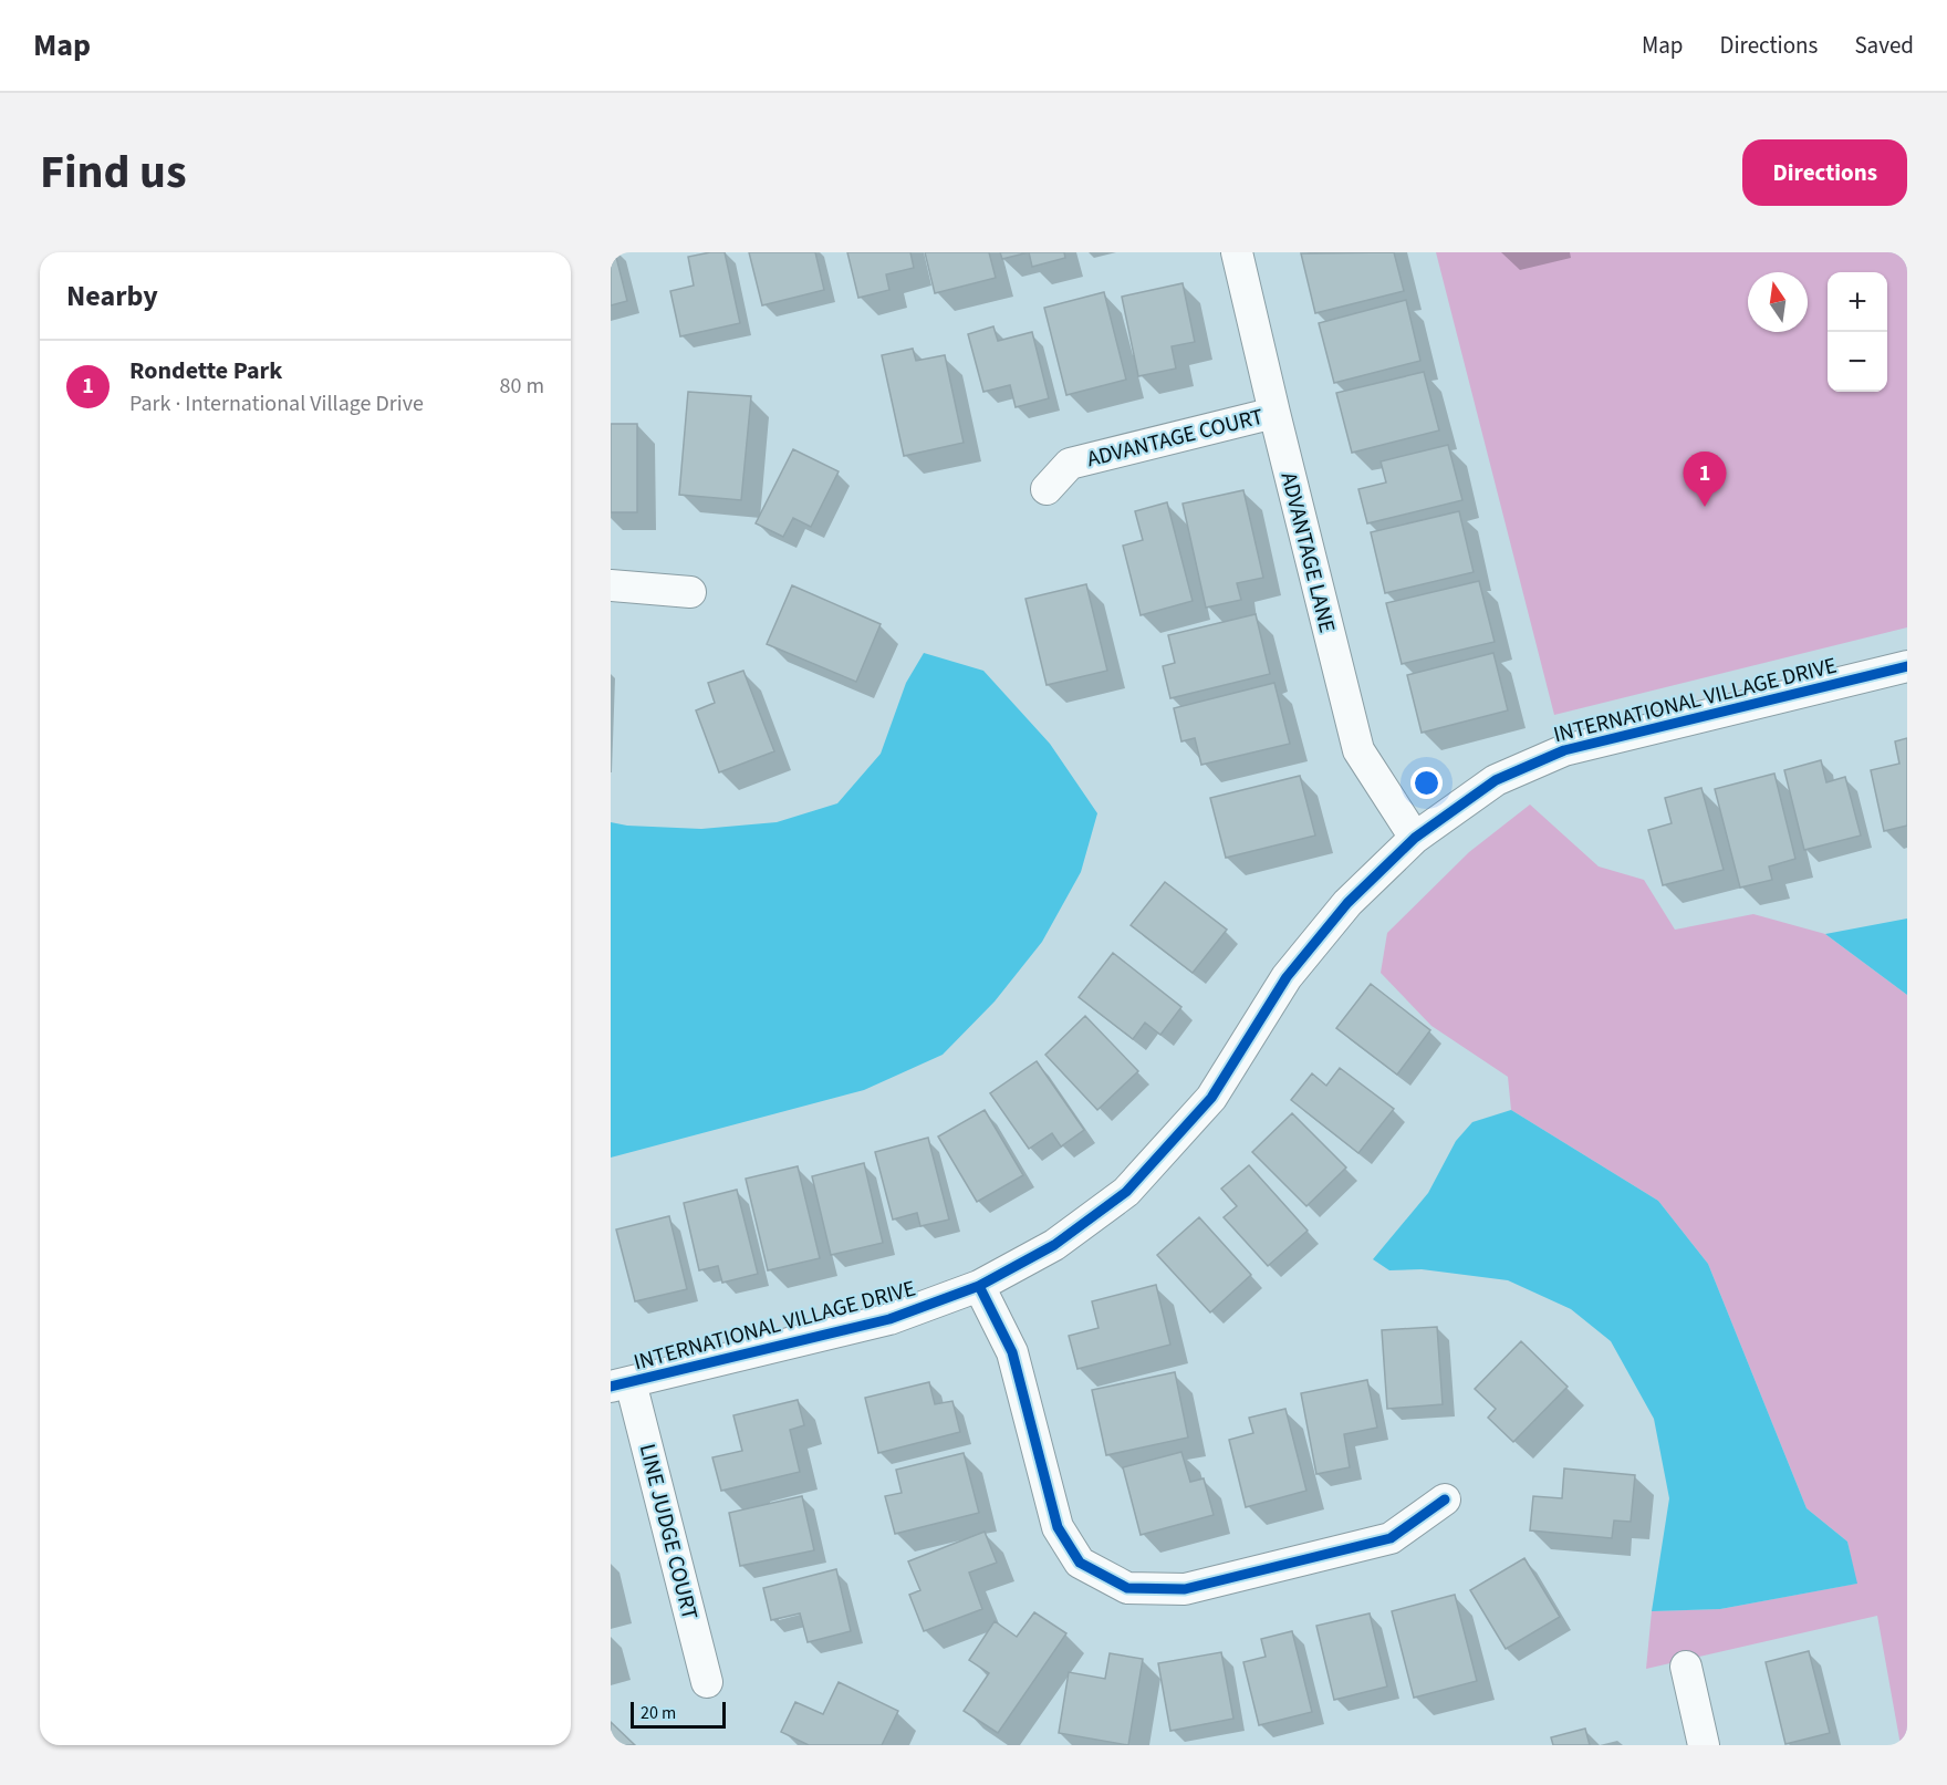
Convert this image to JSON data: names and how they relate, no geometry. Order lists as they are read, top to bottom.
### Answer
{
  "streets": {
    "street": [
      "ADVANTAGE COURT",
      "ADVANTAGE LANE",
      "INTERNATIONAL VILLAGE DRIVE",
      "LINE JUDGE COURT"
    ]
  },
  "crossings": [
    ["ADVANTAGE COURT", "ADVANTAGE LANE"],
    ["ADVANTAGE LANE", "INTERNATIONAL VILLAGE DRIVE"],
    ["INTERNATIONAL VILLAGE DRIVE", "LINE JUDGE COURT"]
  ],
  "scale_bar": "20 m",
  "north": "top",
  "page": {
    "header": "Map",
    "nav": ["Map", "Directions", "Saved"],
    "title": "Find us",
    "buttons": "Directions",
    "heading": "Nearby",
    "map_buttons": ["+", "−"],
    "list": [
      {
        "mark": "1",
        "name": "Rondette Park",
        "note": "Park · International Village Drive",
        "value": "80 m"
      }
    ],
    "pins": "1",
    "scale": "20 m"
  }
}
